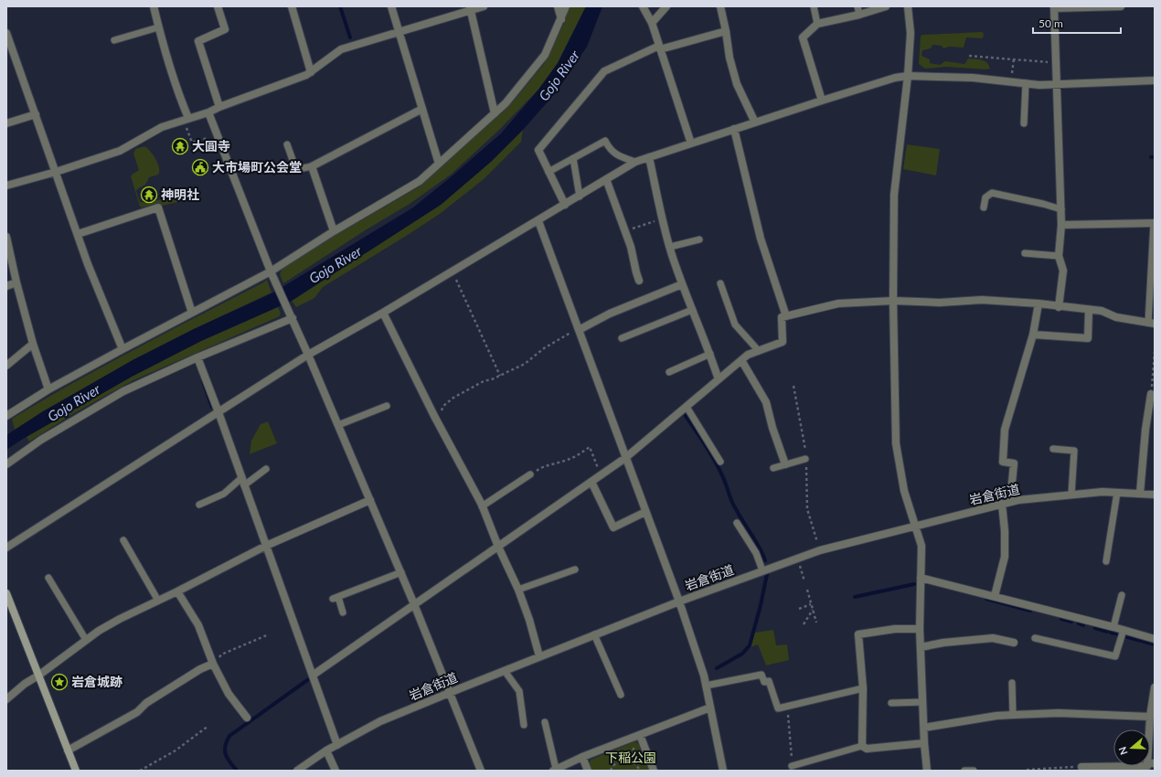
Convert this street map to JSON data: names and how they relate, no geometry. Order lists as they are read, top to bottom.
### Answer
{
  "streets": {
    "street": ["岩倉街道"]
  },
  "water": ["Gojo River"],
  "parks": ["下稲公園"],
  "places": {
    "temple": ["大圓寺", "神明社"],
    "public building": ["大市場町公会堂"],
    "place": ["岩倉城跡"]
  },
  "scale_bar": "50 m",
  "north": "left"
}
